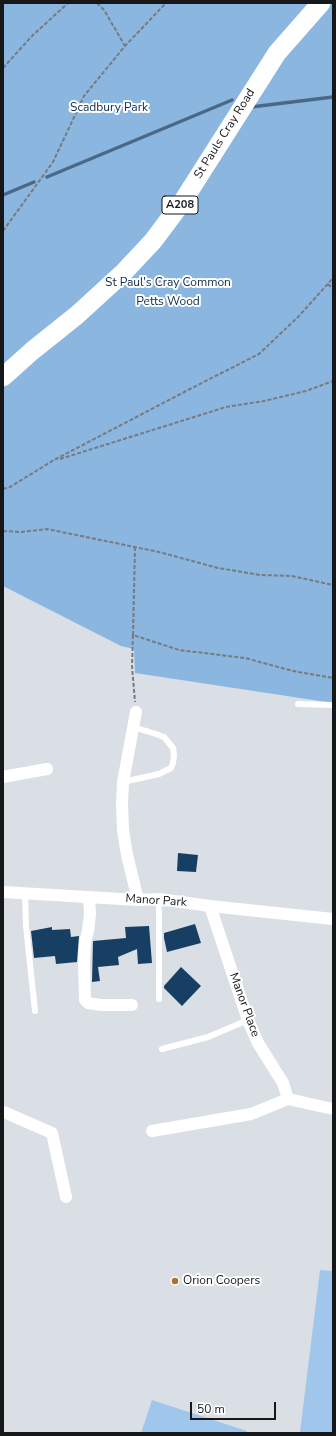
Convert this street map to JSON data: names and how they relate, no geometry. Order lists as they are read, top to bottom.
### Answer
{
  "streets": {
    "main road": ["St Pauls Cray Road", "A208"],
    "street": ["Manor Park", "Manor Place"]
  },
  "crossings": [
    ["Manor Park", "Manor Place"]
  ],
  "parks": ["Scadbury Park", "St Paul's Cray Common", "Petts Wood"],
  "places": ["Orion Coopers"],
  "scale_bar": "50 m"
}
